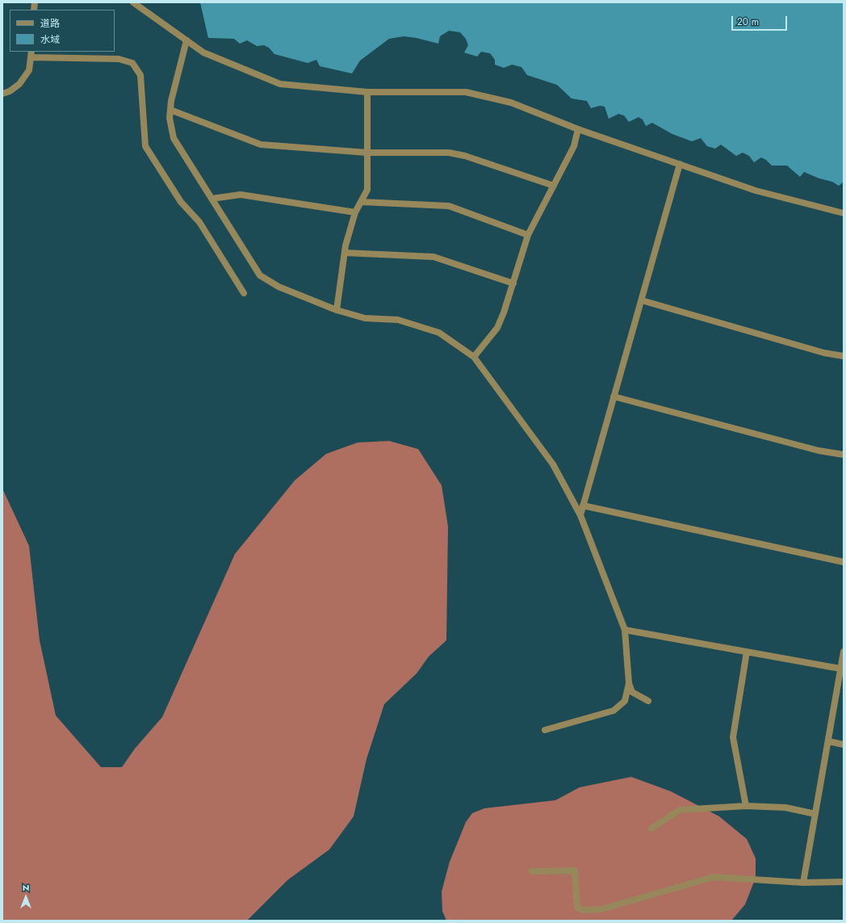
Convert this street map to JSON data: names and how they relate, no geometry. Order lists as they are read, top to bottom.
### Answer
{
  "legend": ["道路", "水域"],
  "scale_bar": "20 m",
  "north": "top"
}
